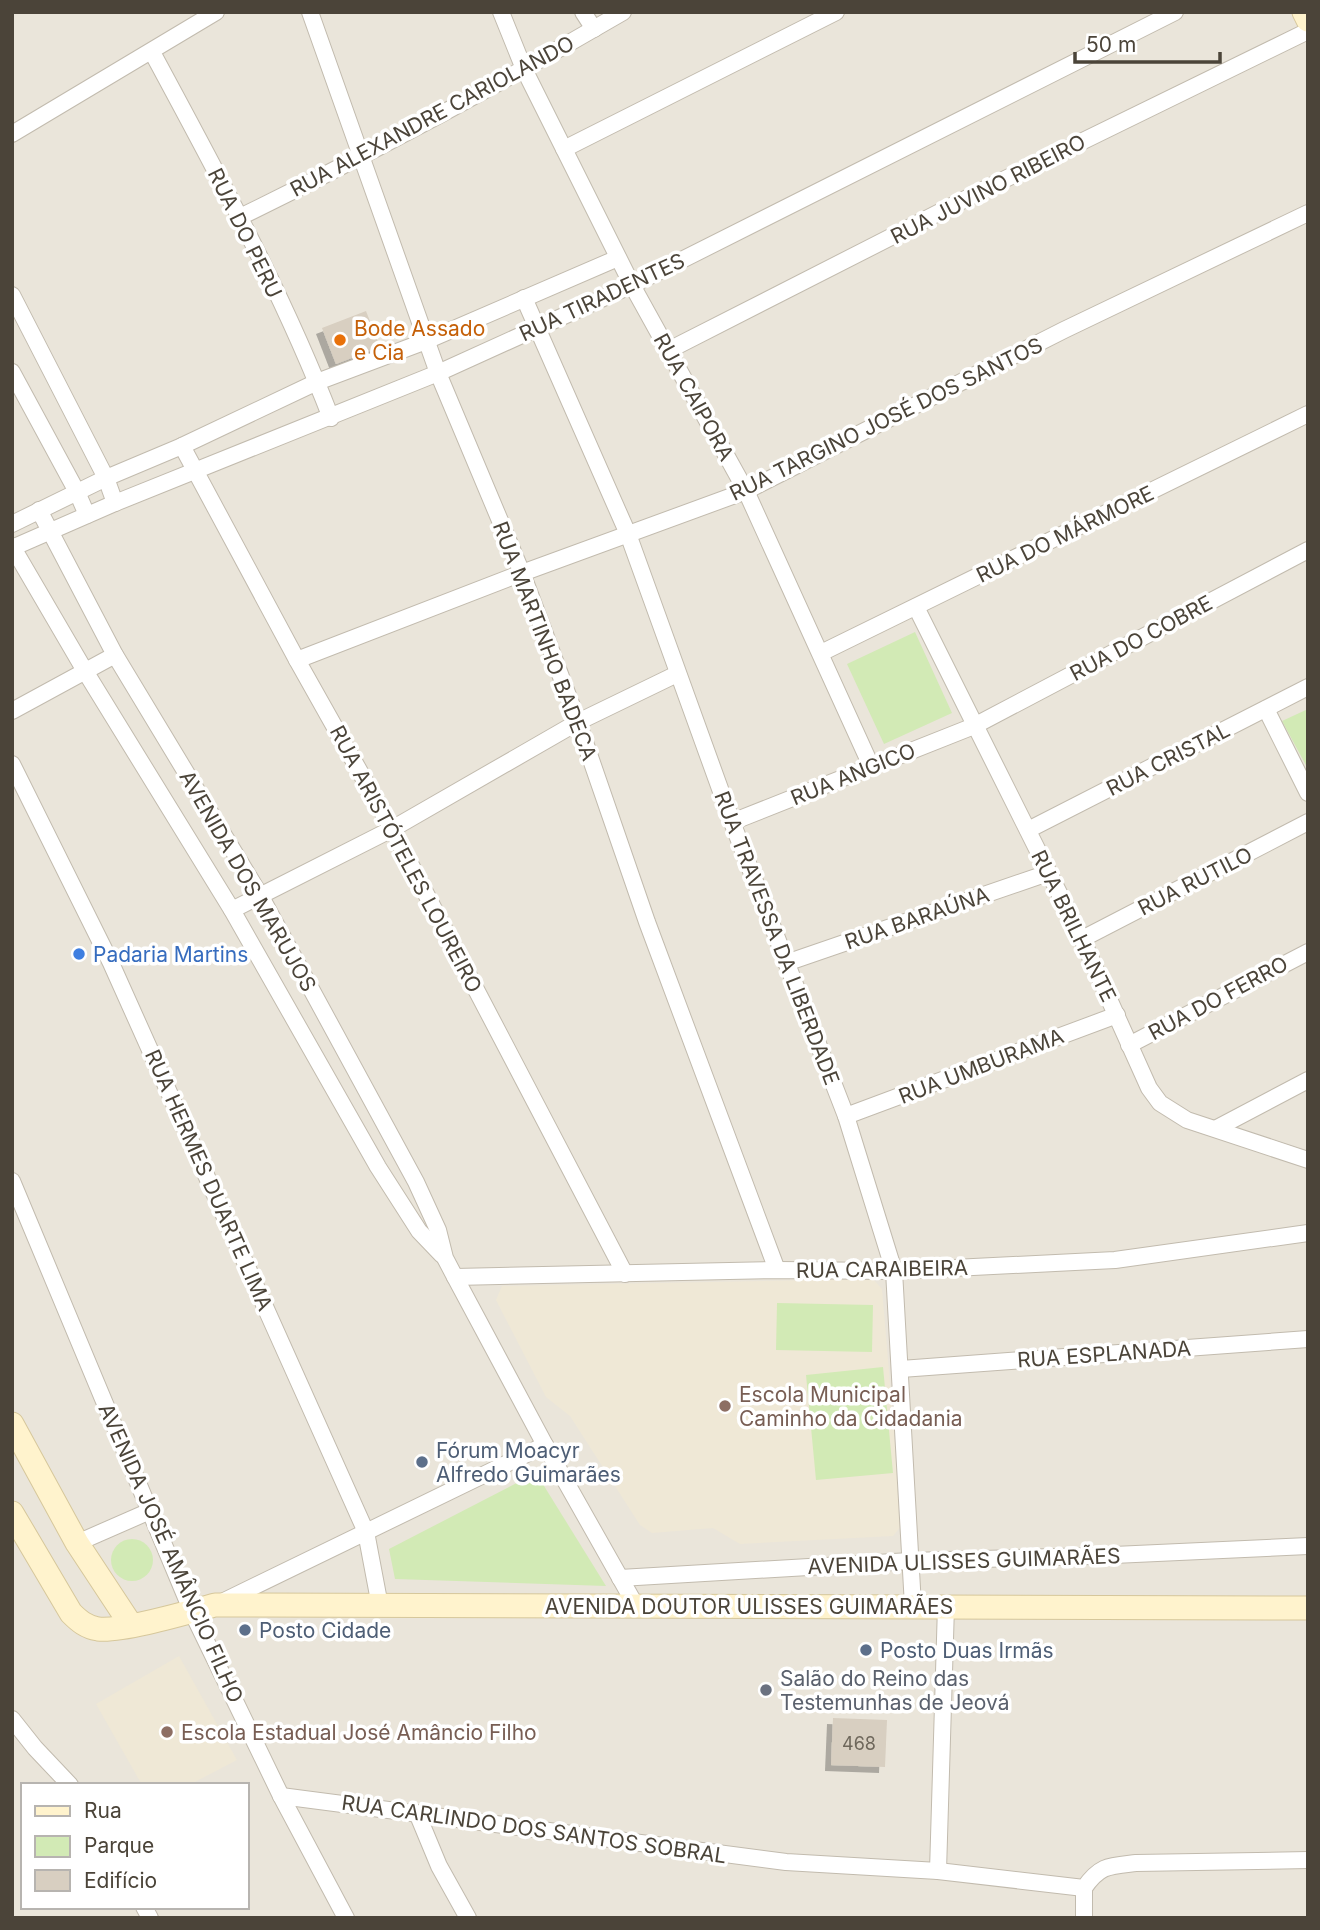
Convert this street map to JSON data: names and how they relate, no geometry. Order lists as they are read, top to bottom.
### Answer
{
  "streets": {
    "main road": ["AVENIDA DOUTOR ULISSES GUIMARÃES"],
    "street": [
      "RUA ALEXANDRE CARIOLANDO",
      "RUA JUVINO RIBEIRO",
      "RUA DO PERU",
      "RUA TIRADENTES",
      "RUA CAIPORA",
      "RUA TARGINO JOSÉ DOS SANTOS",
      "RUA DO MÁRMORE",
      "RUA DO COBRE",
      "RUA MARTINHO BADECA",
      "RUA CRISTAL",
      "RUA ANGICO",
      "RUA ARISTÓTELES LOUREIRO",
      "AVENIDA DOS MARUJOS",
      "RUA RUTILO",
      "RUA BARAÚNA",
      "RUA BRILHANTE",
      "RUA TRAVESSA DA LIBERDADE",
      "RUA DO FERRO",
      "RUA UMBURAMA",
      "RUA HERMES DUARTE LIMA",
      "RUA CARAIBEIRA",
      "RUA ESPLANADA",
      "AVENIDA JOSÉ AMÂNCIO FILHO",
      "AVENIDA ULISSES GUIMARÃES",
      "RUA CARLINDO DOS SANTOS SOBRAL"
    ]
  },
  "crossings": [
    ["RUA ALEXANDRE CARIOLANDO", "RUA DO PERU"],
    ["RUA ALEXANDRE CARIOLANDO", "RUA CAIPORA"],
    ["RUA ALEXANDRE CARIOLANDO", "RUA MARTINHO BADECA"],
    ["RUA JUVINO RIBEIRO", "RUA CAIPORA"],
    ["RUA DO PERU", "RUA TIRADENTES"],
    ["RUA TIRADENTES", "RUA CAIPORA"],
    ["RUA TIRADENTES", "RUA MARTINHO BADECA"],
    ["RUA TIRADENTES", "RUA ARISTÓTELES LOUREIRO"],
    ["RUA TIRADENTES", "AVENIDA DOS MARUJOS"],
    ["RUA TIRADENTES", "RUA TRAVESSA DA LIBERDADE"],
    ["RUA CAIPORA", "RUA TARGINO JOSÉ DOS SANTOS"],
    ["RUA CAIPORA", "RUA DO MÁRMORE"],
    ["RUA CAIPORA", "RUA ANGICO"],
    ["RUA TARGINO JOSÉ DOS SANTOS", "RUA MARTINHO BADECA"],
    ["RUA TARGINO JOSÉ DOS SANTOS", "RUA ARISTÓTELES LOUREIRO"],
    ["RUA TARGINO JOSÉ DOS SANTOS", "RUA TRAVESSA DA LIBERDADE"],
    ["RUA DO MÁRMORE", "RUA BRILHANTE"],
    ["RUA DO COBRE", "RUA ANGICO"],
    ["RUA DO COBRE", "RUA BRILHANTE"],
    ["RUA MARTINHO BADECA", "RUA CARAIBEIRA"],
    ["RUA CRISTAL", "RUA BRILHANTE"],
    ["RUA ANGICO", "RUA BRILHANTE"],
    ["RUA ANGICO", "RUA TRAVESSA DA LIBERDADE"],
    ["RUA ARISTÓTELES LOUREIRO", "RUA CARAIBEIRA"],
    ["AVENIDA DOS MARUJOS", "RUA CARAIBEIRA"],
    ["AVENIDA DOS MARUJOS", "AVENIDA ULISSES GUIMARÃES"],
    ["AVENIDA DOS MARUJOS", "AVENIDA DOUTOR ULISSES GUIMARÃES"],
    ["RUA RUTILO", "RUA BRILHANTE"],
    ["RUA BARAÚNA", "RUA BRILHANTE"],
    ["RUA BARAÚNA", "RUA TRAVESSA DA LIBERDADE"],
    ["RUA BRILHANTE", "RUA DO FERRO"],
    ["RUA BRILHANTE", "RUA UMBURAMA"],
    ["RUA TRAVESSA DA LIBERDADE", "RUA UMBURAMA"],
    ["RUA TRAVESSA DA LIBERDADE", "RUA CARAIBEIRA"],
    ["RUA TRAVESSA DA LIBERDADE", "RUA ESPLANADA"],
    ["RUA TRAVESSA DA LIBERDADE", "AVENIDA ULISSES GUIMARÃES"],
    ["RUA TRAVESSA DA LIBERDADE", "AVENIDA DOUTOR ULISSES GUIMARÃES"],
    ["RUA HERMES DUARTE LIMA", "AVENIDA DOUTOR ULISSES GUIMARÃES"],
    ["AVENIDA JOSÉ AMÂNCIO FILHO", "AVENIDA DOUTOR ULISSES GUIMARÃES"],
    ["AVENIDA JOSÉ AMÂNCIO FILHO", "RUA CARLINDO DOS SANTOS SOBRAL"]
  ],
  "places": [
    "Bode Assado e Cia",
    "Padaria Martins",
    "Escola Municipal Caminho da Cidadania",
    "Fórum Moacyr Alfredo Guimarães",
    "Posto Cidade",
    "Posto Duas Irmãs",
    "Salão do Reino das Testemunhas de Jeová",
    "Escola Estadual José Amâncio Filho"
  ],
  "house_numbers": ["468"],
  "legend": ["Rua", "Parque", "Edifício"],
  "scale_bar": "50 m"
}
